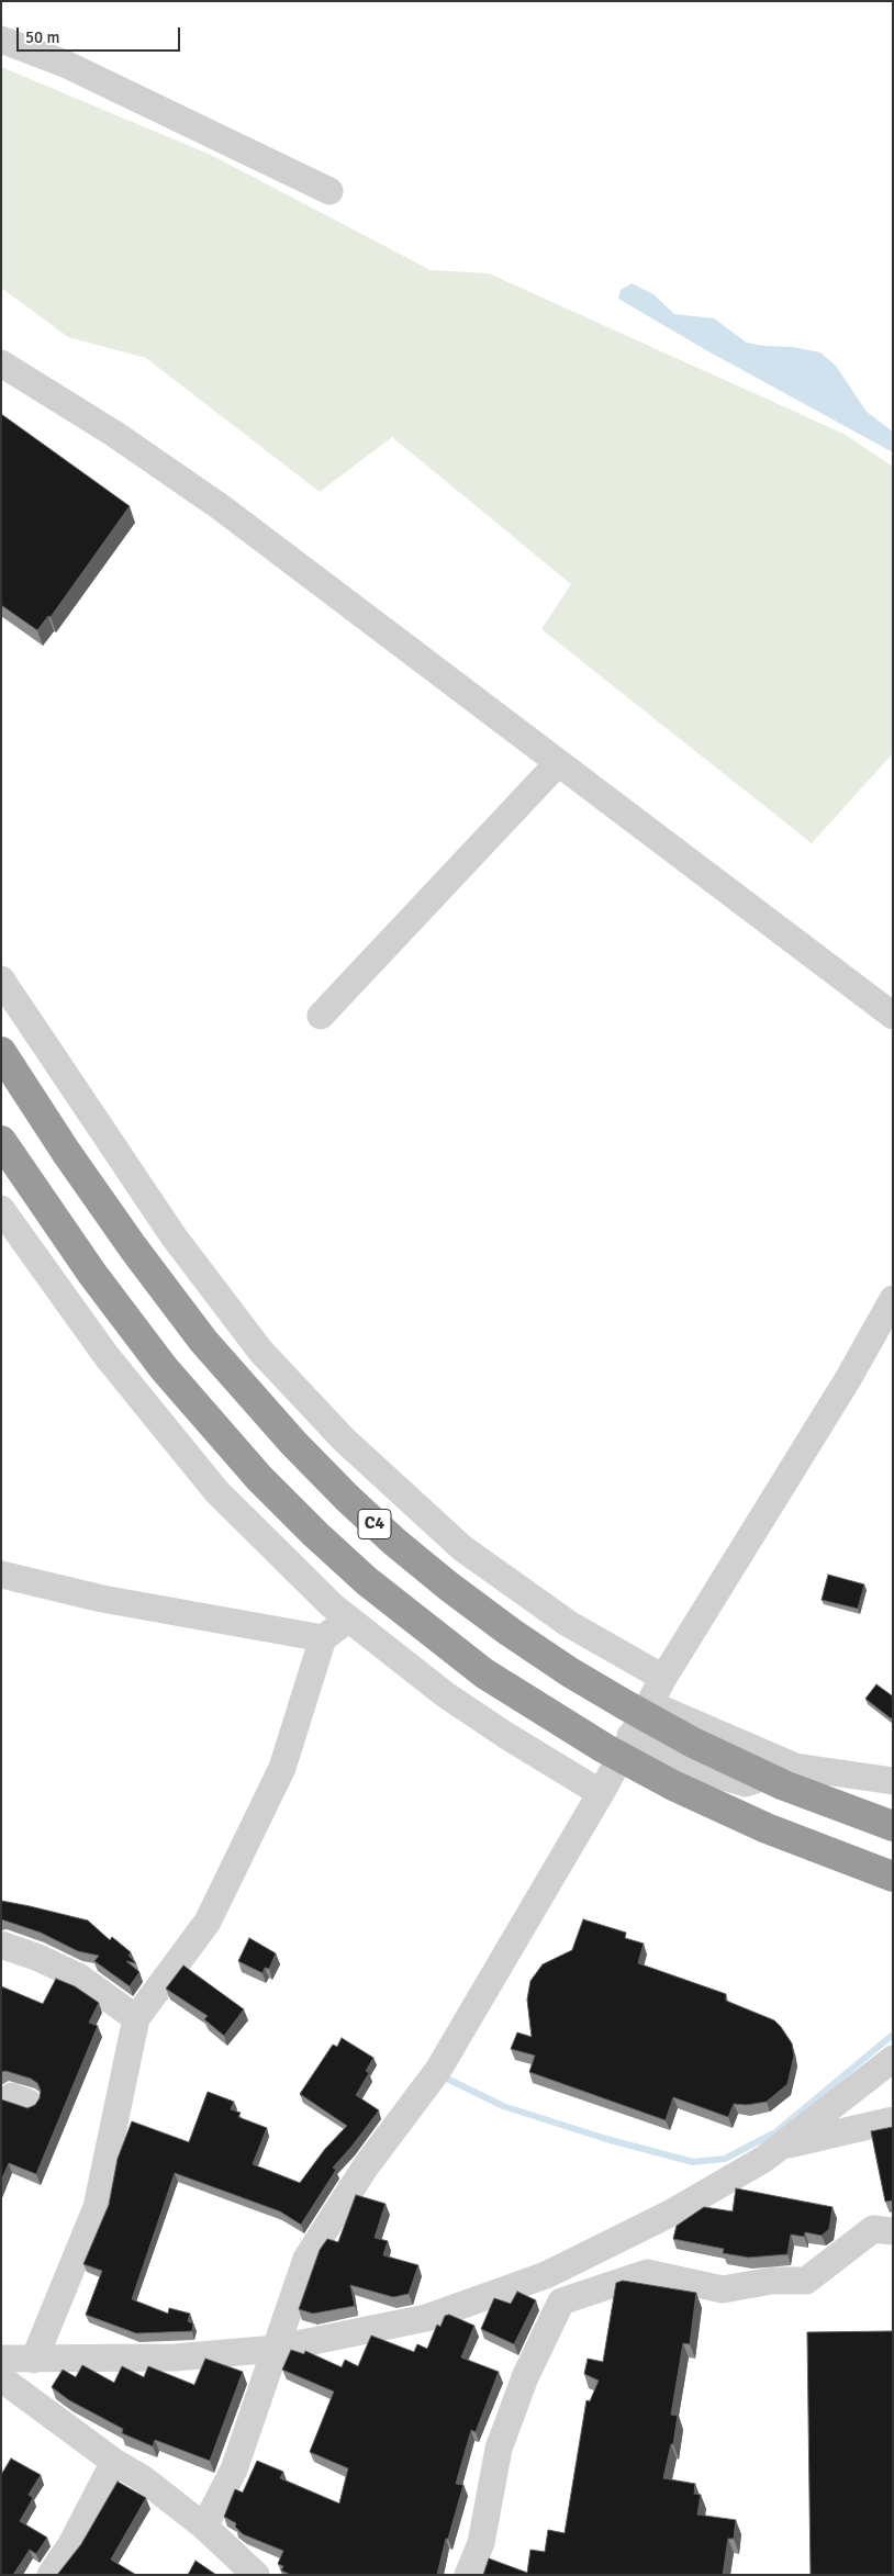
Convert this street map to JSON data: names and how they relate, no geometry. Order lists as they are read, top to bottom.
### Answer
{
  "streets": {
    "highway": ["C4"]
  },
  "scale_bar": "50 m"
}
